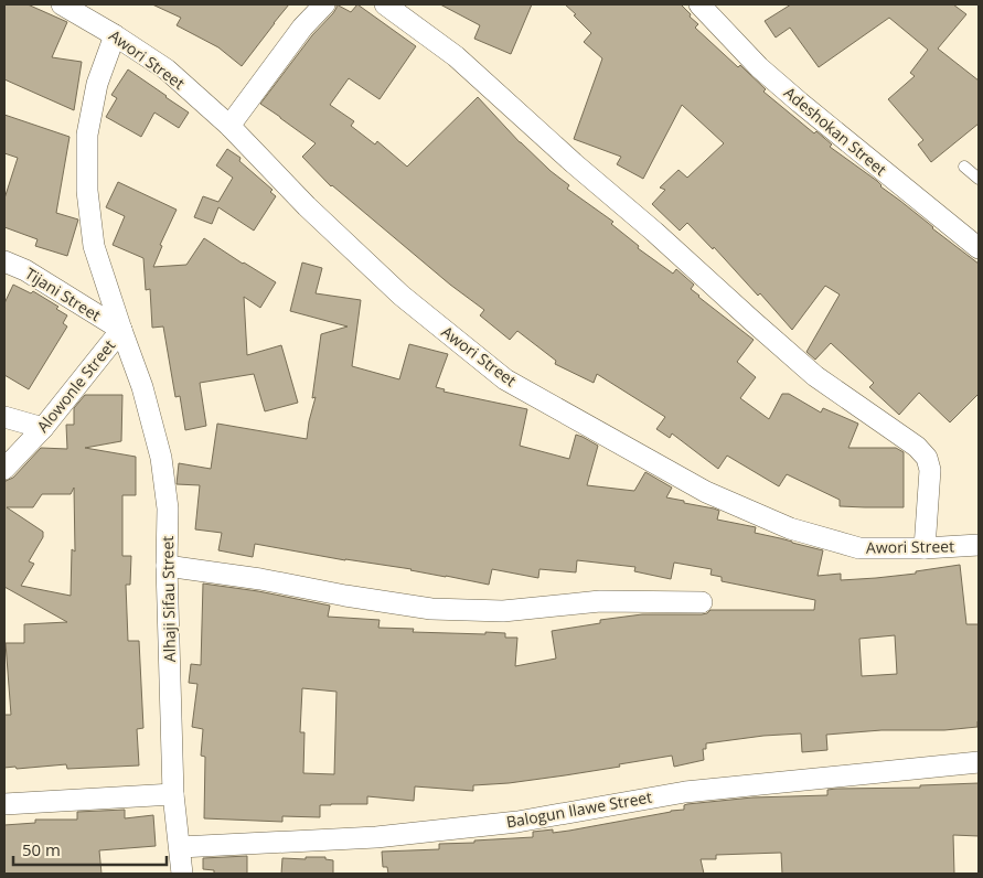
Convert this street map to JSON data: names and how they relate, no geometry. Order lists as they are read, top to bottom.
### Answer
{
  "streets": {
    "street": [
      "Awori Street",
      "Adeshokan Street",
      "Tijani Street",
      "Alowonle Street",
      "Alhaji Sifau Street",
      "Balogun Ilawe Street"
    ]
  },
  "crossings": [
    ["Awori Street", "Alowonle Street"],
    ["Tijani Street", "Alowonle Street"],
    ["Tijani Street", "Alhaji Sifau Street"],
    ["Alowonle Street", "Alhaji Sifau Street"],
    ["Alhaji Sifau Street", "Balogun Ilawe Street"]
  ],
  "scale_bar": "50 m"
}
